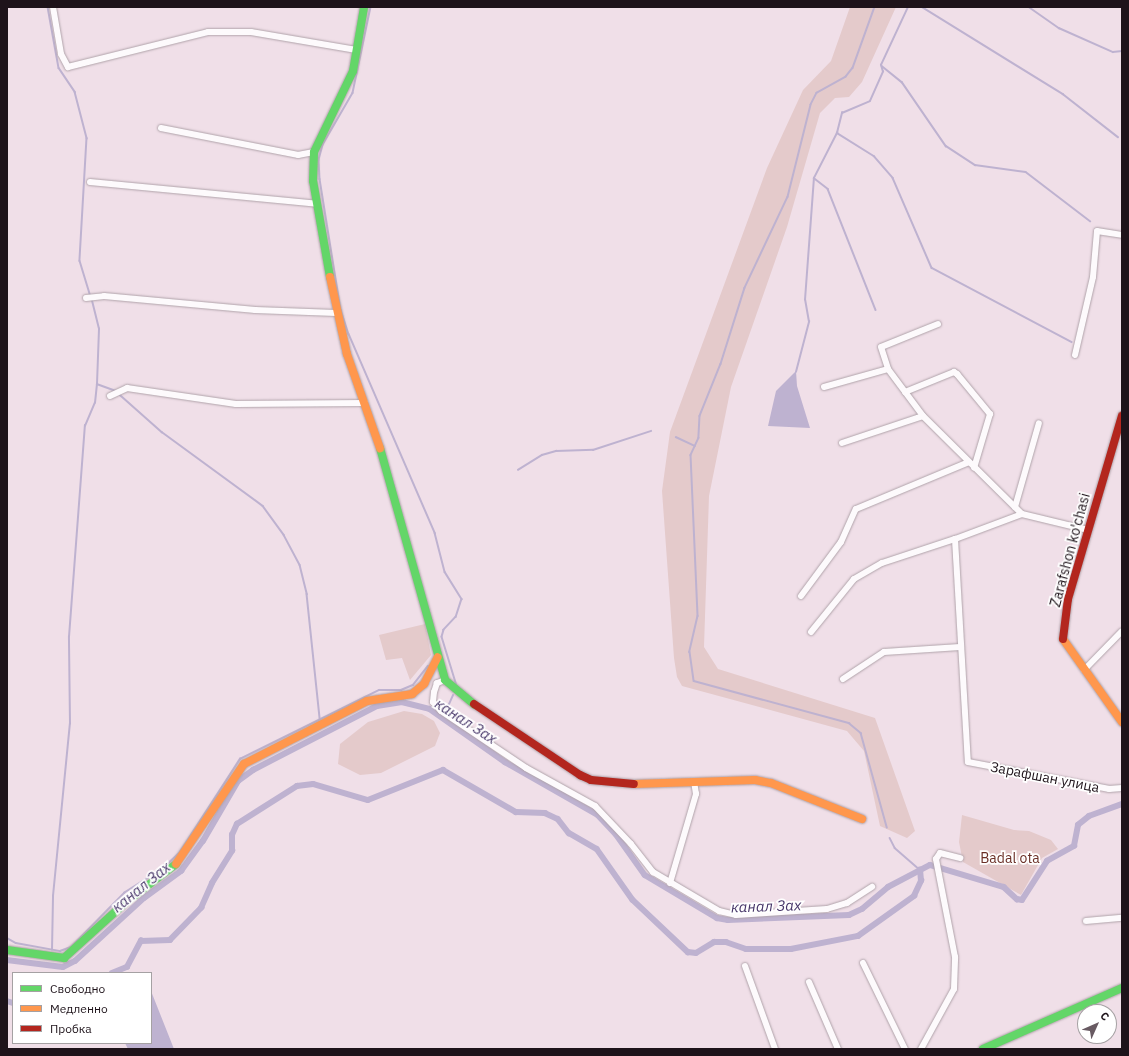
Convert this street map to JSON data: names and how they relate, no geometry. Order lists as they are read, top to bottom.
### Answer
{
  "streets": {
    "main road": ["Zarafshon ko'chasi"],
    "street": ["Зарафшан улица"]
  },
  "water": ["канал Зах"],
  "parks": ["Badal ota"],
  "legend": ["Свободно", "Медленно", "Пробка"],
  "north": "top right"
}
